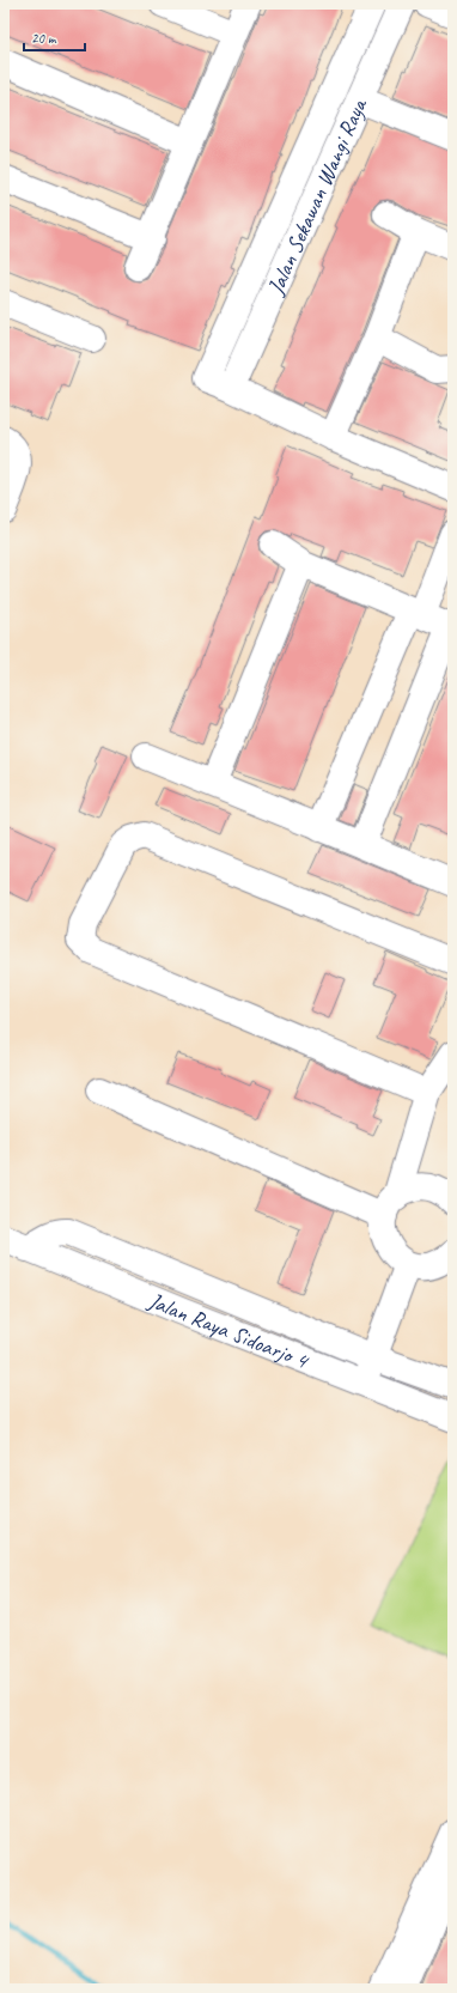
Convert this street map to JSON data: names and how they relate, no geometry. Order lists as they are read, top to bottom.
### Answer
{
  "streets": {
    "street": ["Jalan Sekawan Wangi Raya", "Jalan Raya Sidoarjo 4"]
  },
  "scale_bar": "20 m"
}
